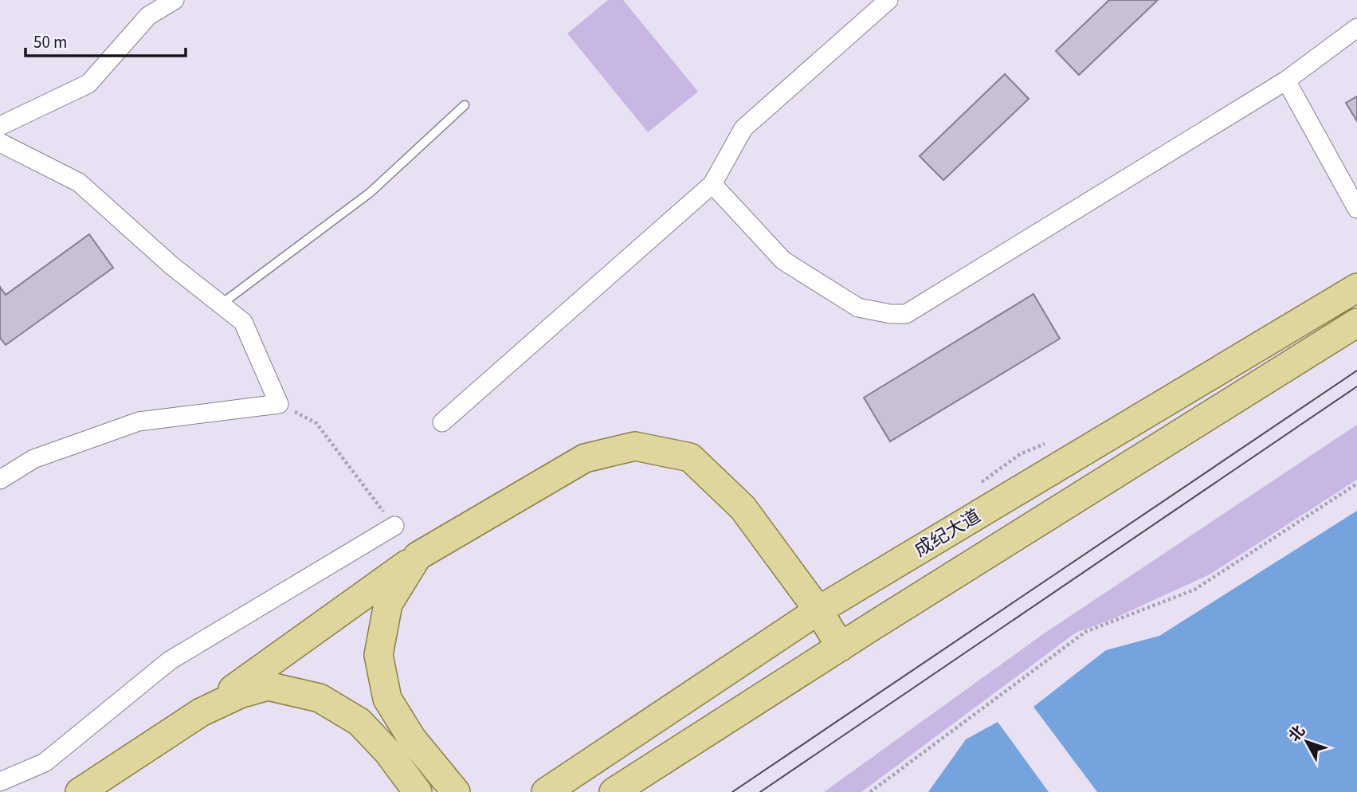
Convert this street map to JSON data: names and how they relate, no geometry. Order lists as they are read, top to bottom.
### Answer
{
  "streets": {
    "main road": ["成纪大道"]
  },
  "scale_bar": "50 m",
  "north": "top left"
}
